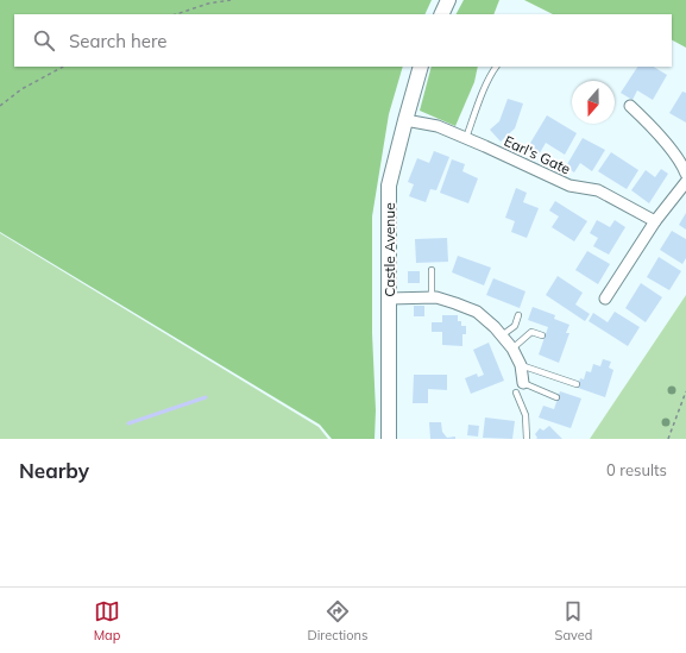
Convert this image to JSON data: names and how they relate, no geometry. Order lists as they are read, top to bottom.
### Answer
{
  "streets": {
    "street": ["Earl's Gate", "Castle Avenue"]
  },
  "crossings": [
    ["Earl's Gate", "Castle Avenue"]
  ],
  "north": "bottom",
  "page": {
    "search": "Search here",
    "heading": ["Nearby", "0 results"],
    "nav": ["Map", "Directions", "Saved"]
  }
}
